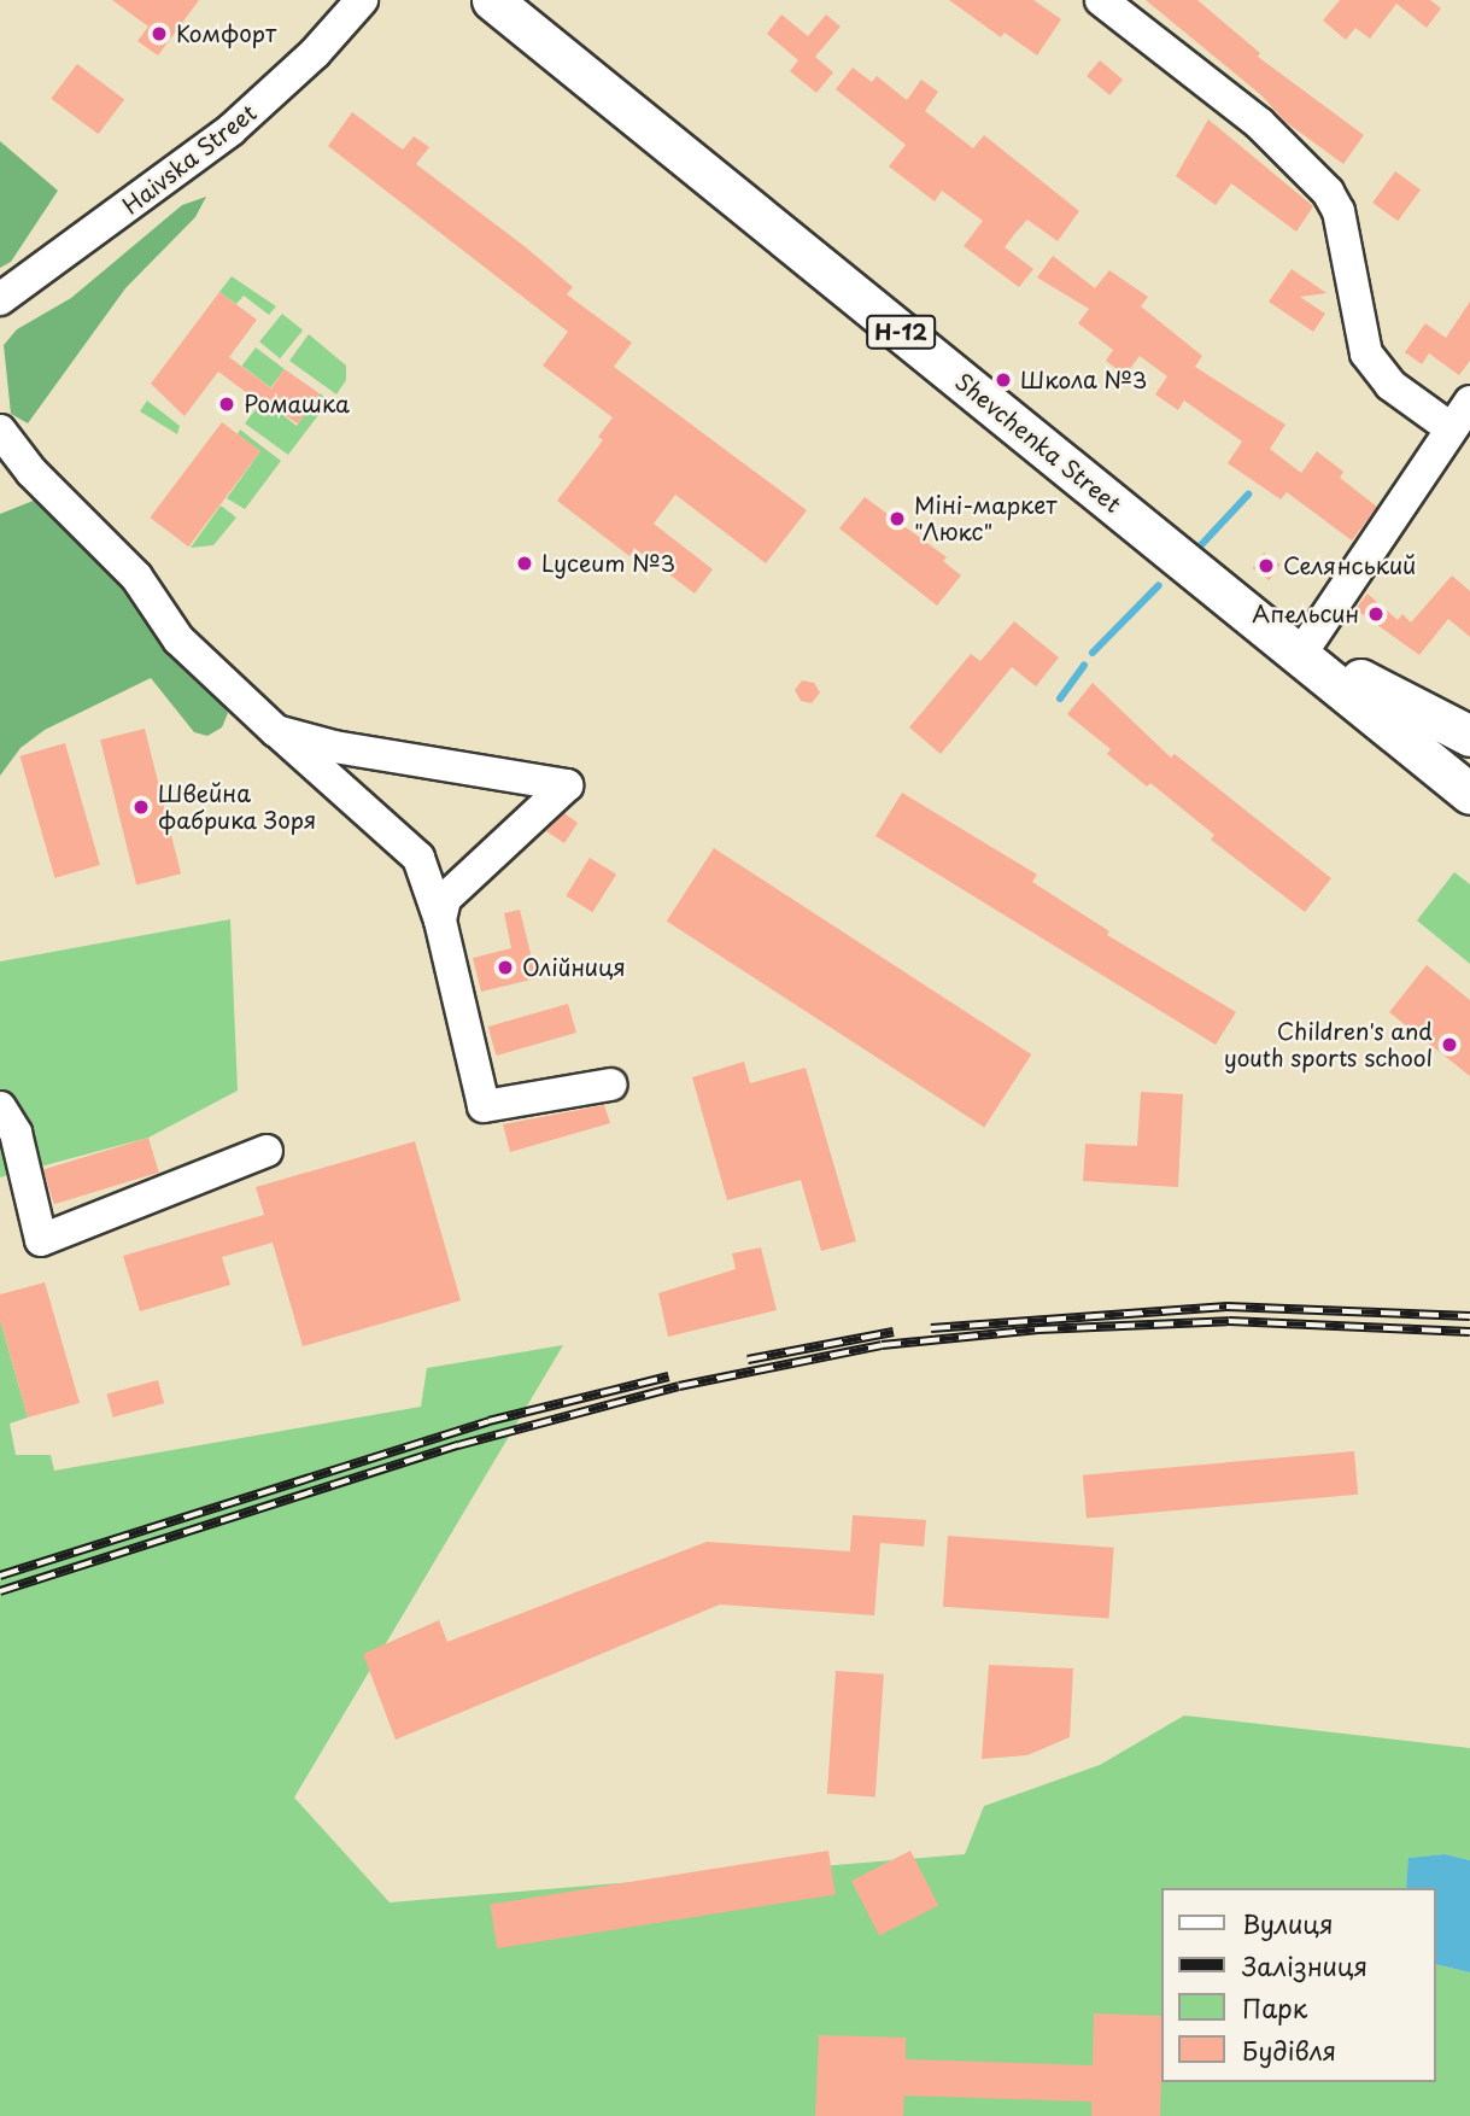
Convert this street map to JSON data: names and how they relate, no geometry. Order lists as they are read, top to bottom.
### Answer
{
  "streets": {
    "main road": ["Н-12", "Shevchenka Street"],
    "street": ["Haivska Street"]
  },
  "places": [
    "Комфорт",
    "Школа №3",
    "Ромашка",
    "Міні-маркет \"Люкс\"",
    "Lyceum №3",
    "Селянський",
    "Апельсин",
    "Швейна фабрика Зоря",
    "Олійниця",
    "Children's and youth sports school"
  ],
  "legend": [
    "Вулиця",
    "Залізниця",
    "Парк",
    "Будівля"
  ]
}
